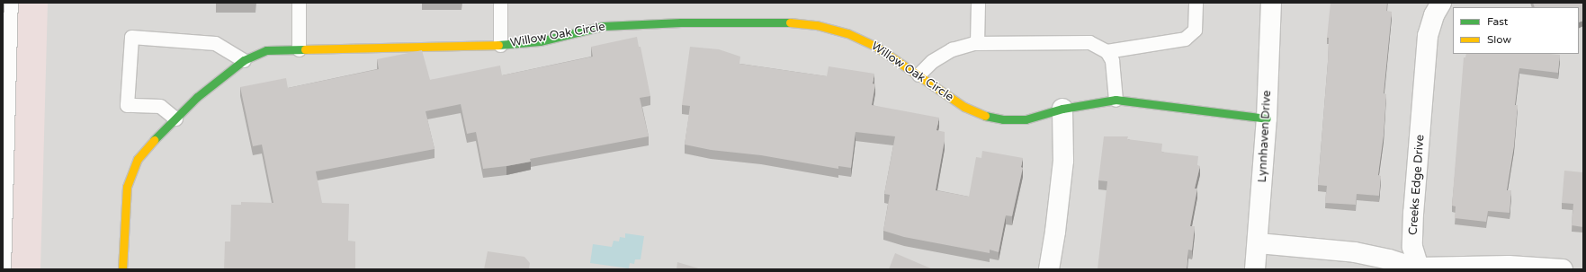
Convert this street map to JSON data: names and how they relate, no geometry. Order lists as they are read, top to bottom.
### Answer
{
  "streets": {
    "street": ["Willow Oak Circle", "Lynnhaven Drive", "Creeks Edge Drive"]
  },
  "crossings": [
    ["Willow Oak Circle", "Lynnhaven Drive"]
  ],
  "legend": ["Fast", "Slow"]
}
